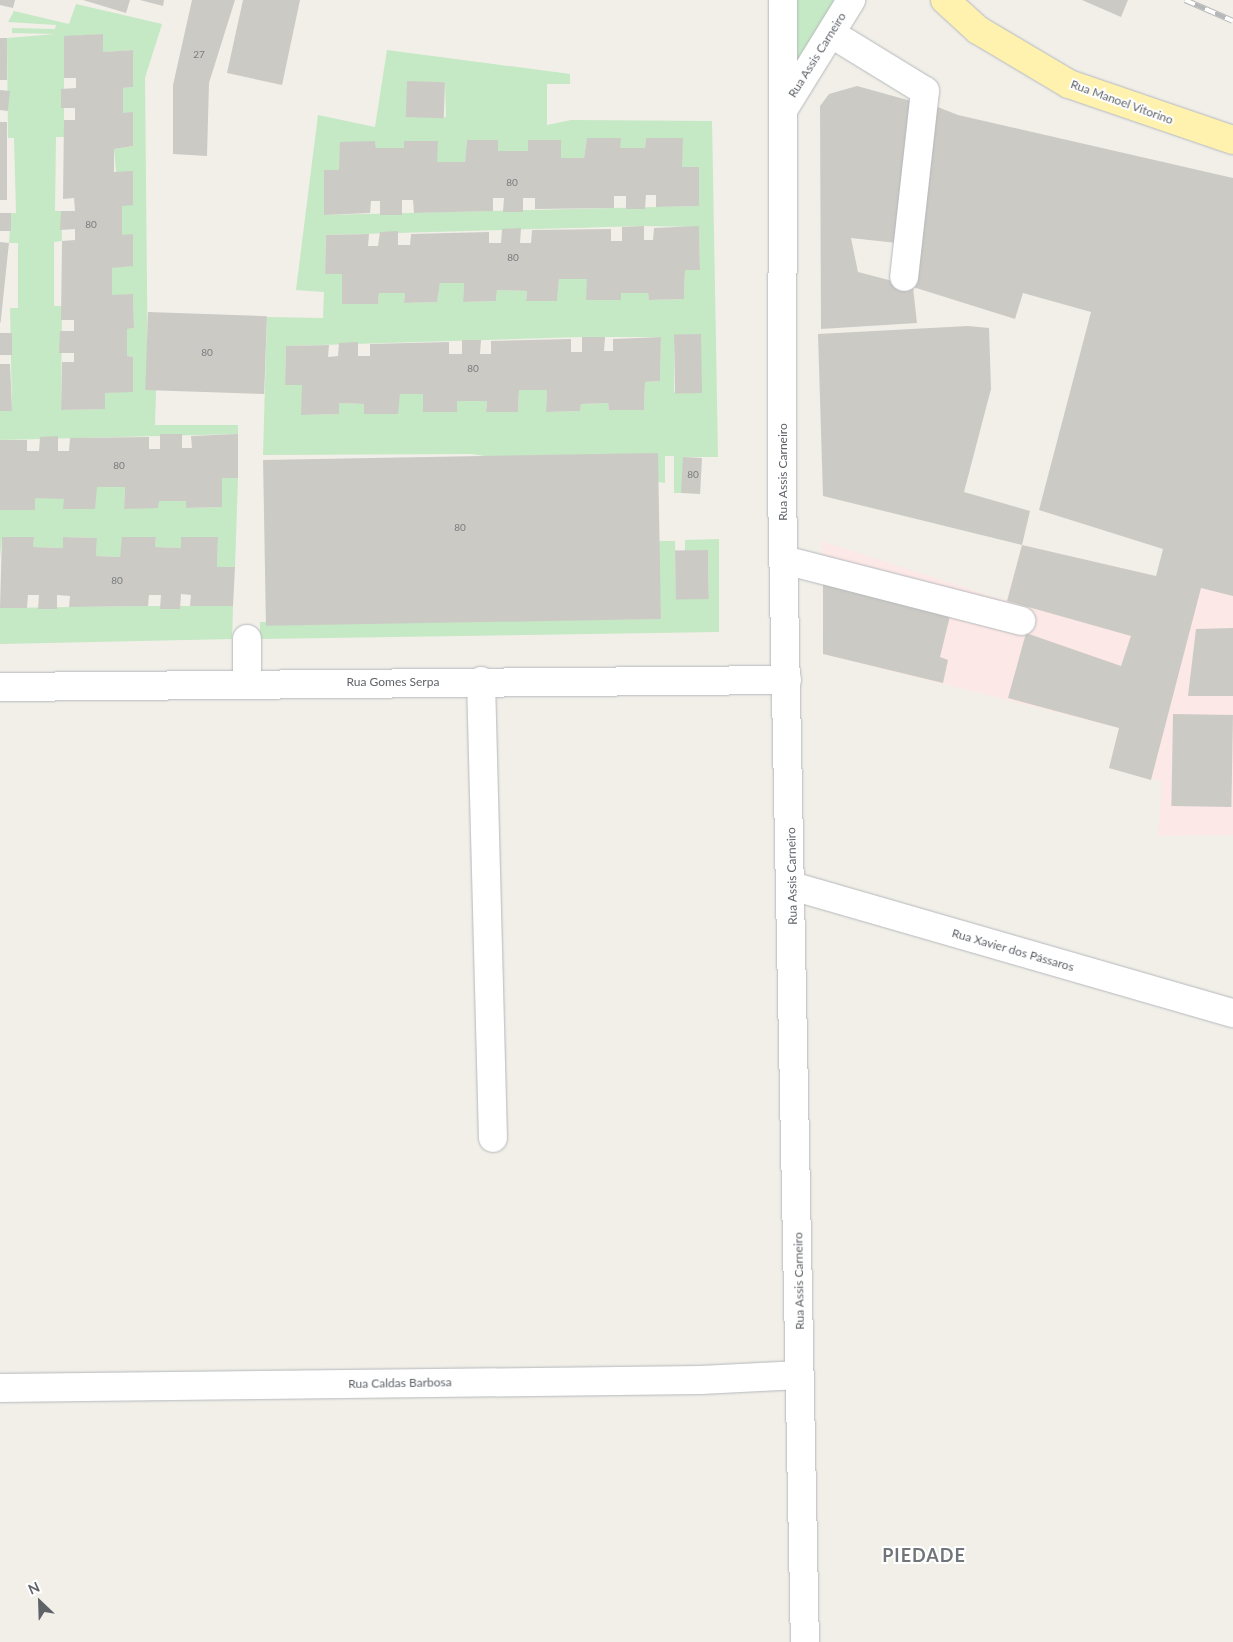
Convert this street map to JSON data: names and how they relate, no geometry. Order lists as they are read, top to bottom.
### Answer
{
  "streets": {
    "main road": ["Rua Manoel Vitorino"],
    "street": [
      "Rua Assis Carneiro",
      "Rua Gomes Serpa",
      "Rua Xavier dos Pássaros",
      "Rua Caldas Barbosa"
    ]
  },
  "crossings": [
    ["Rua Assis Carneiro", "Rua Gomes Serpa"],
    ["Rua Assis Carneiro", "Rua Xavier dos Pássaros"],
    ["Rua Assis Carneiro", "Rua Caldas Barbosa"]
  ],
  "districts": ["PIEDADE"],
  "house_numbers": [
    "27",
    "80",
    "80",
    "80",
    "80",
    "80",
    "80",
    "80",
    "80",
    "80"
  ],
  "north": "top left"
}
